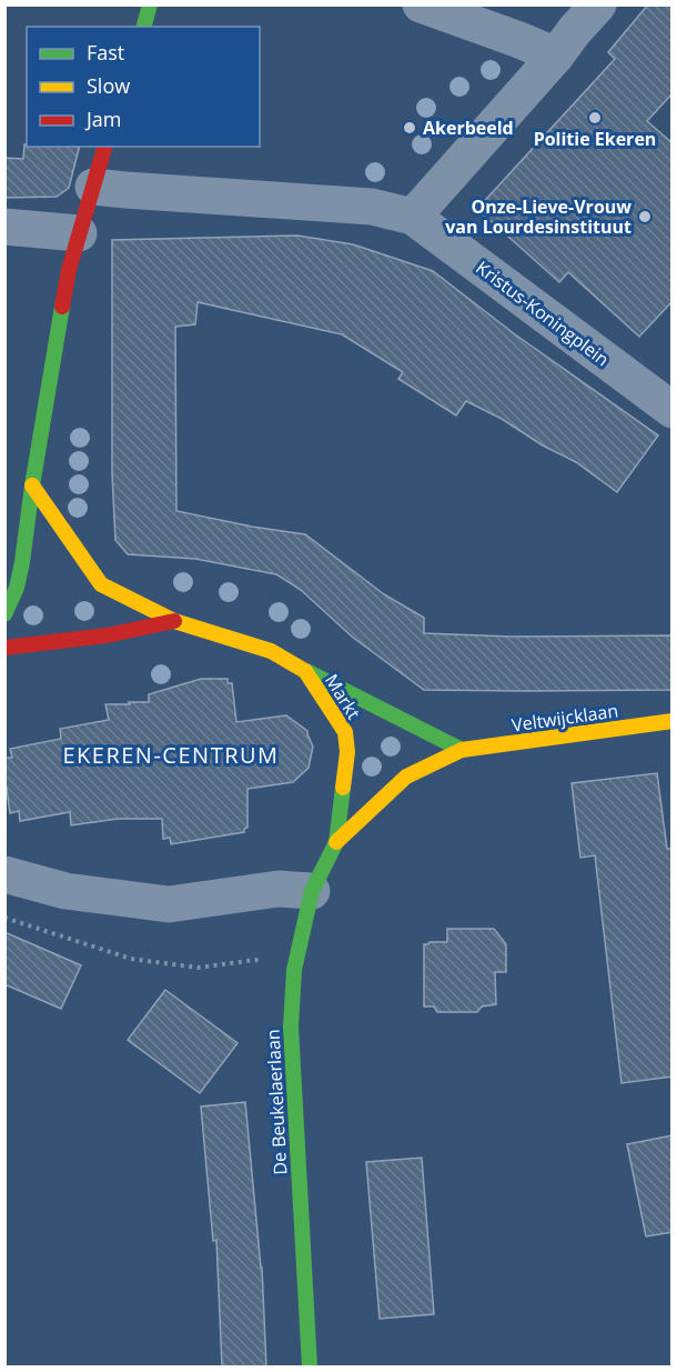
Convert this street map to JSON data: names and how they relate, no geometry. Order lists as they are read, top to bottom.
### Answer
{
  "streets": {
    "main road": ["Markt", "Veltwijcklaan", "De Beukelaerlaan"],
    "street": ["Kristus-Koningplein"]
  },
  "crossings": [
    ["Markt", "Veltwijcklaan"],
    ["Markt", "De Beukelaerlaan"],
    ["Veltwijcklaan", "De Beukelaerlaan"]
  ],
  "districts": ["EKEREN-CENTRUM"],
  "places": ["Politie Ekeren", "Akerbeeld", "Onze-Lieve-Vrouw van Lourdesinstituut"],
  "legend": ["Fast", "Slow", "Jam"]
}
